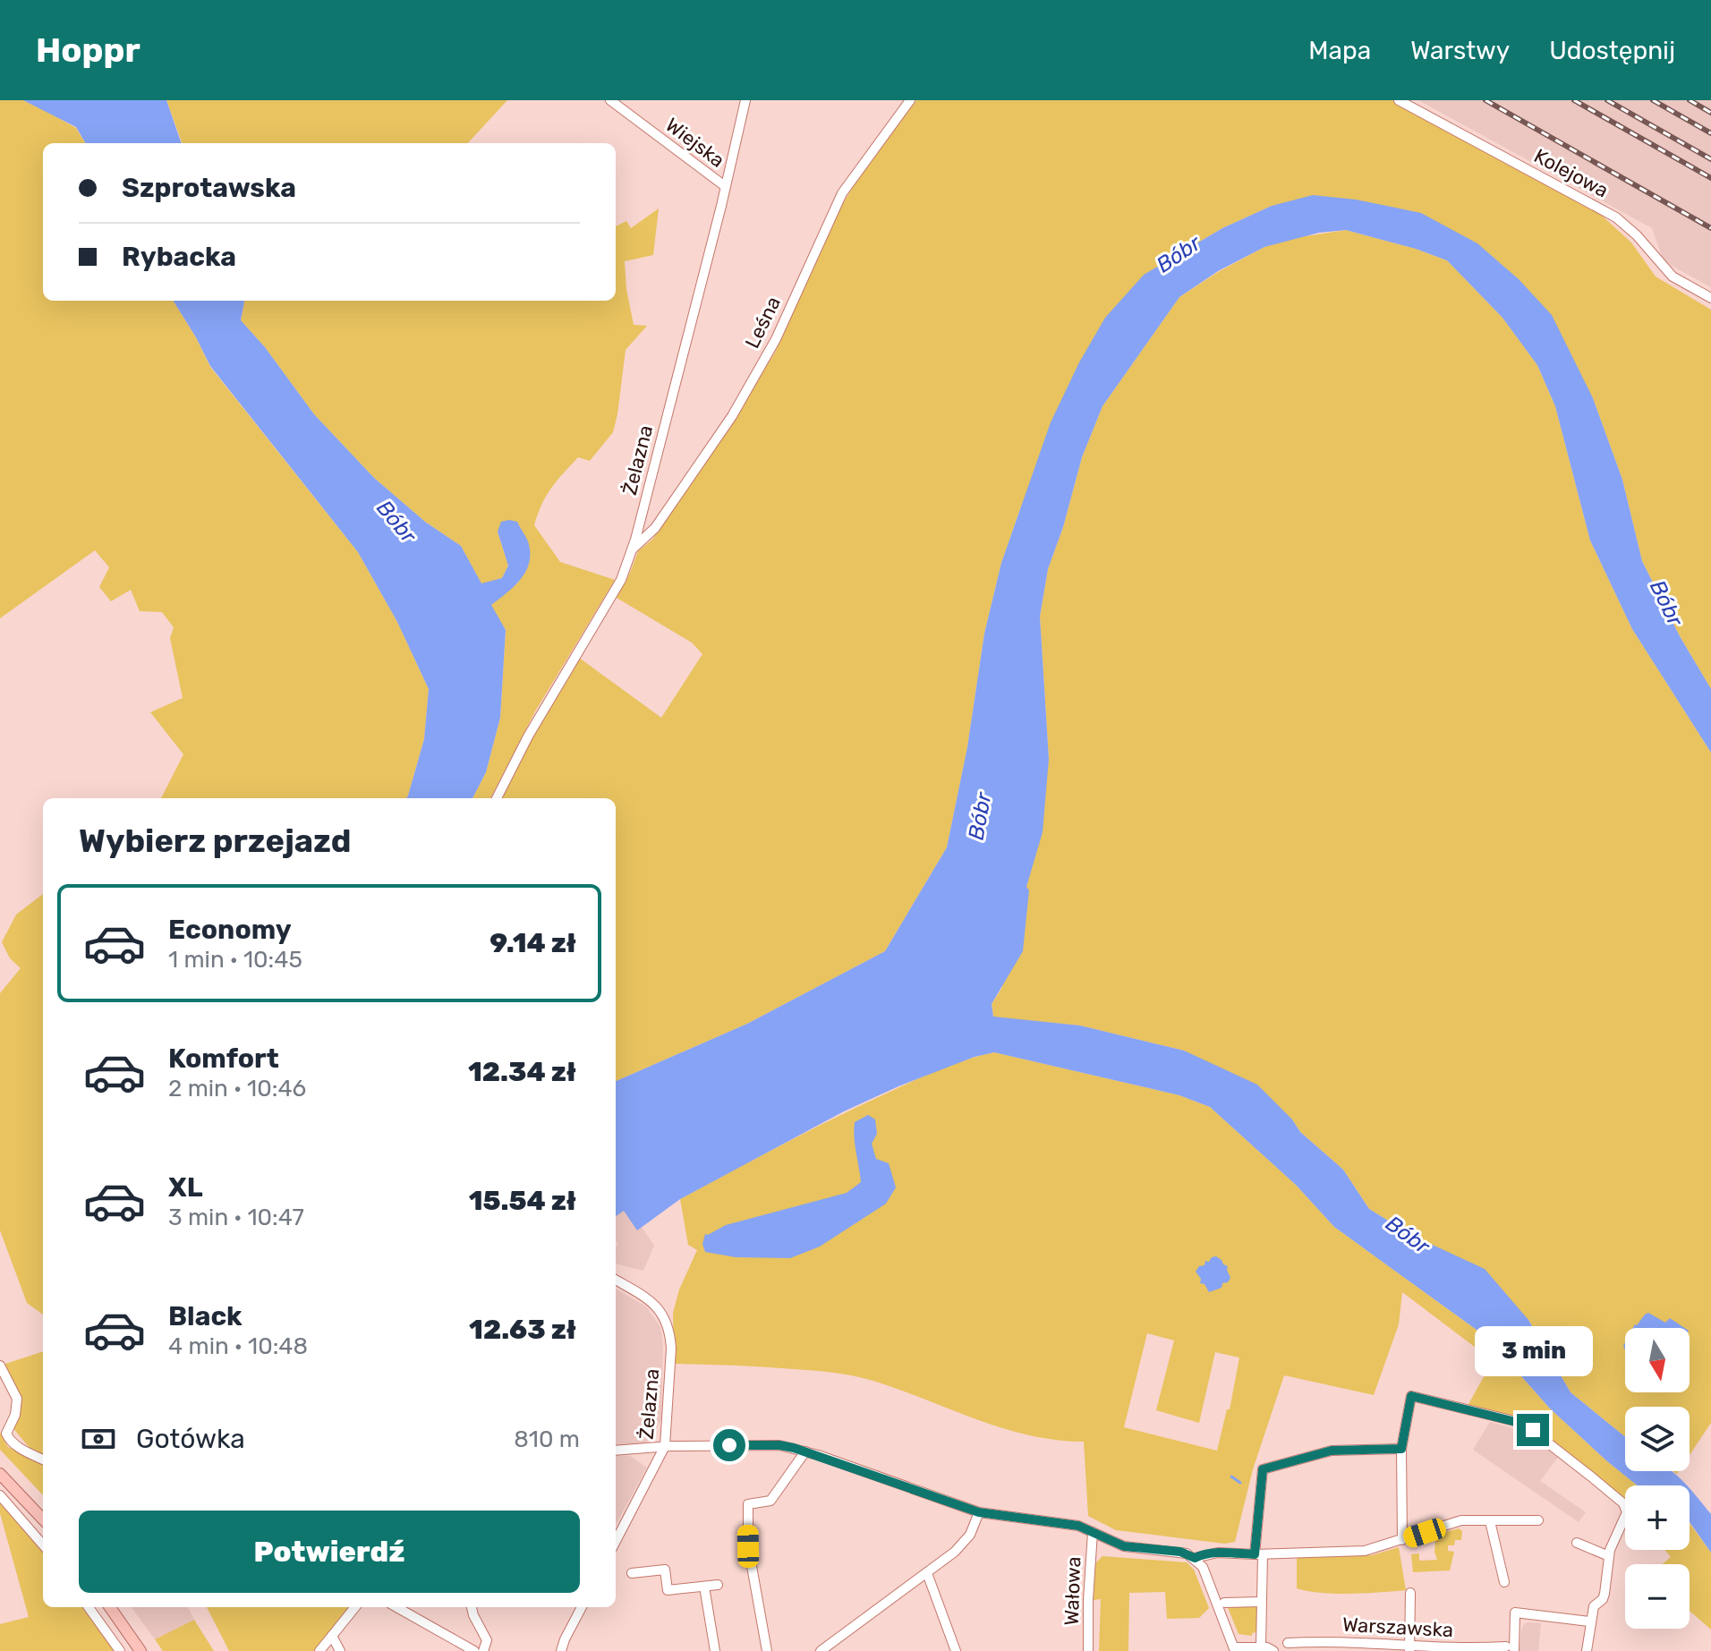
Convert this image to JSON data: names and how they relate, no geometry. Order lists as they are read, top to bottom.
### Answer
{
  "streets": {
    "street": [
      "Wiejska",
      "Kolejowa",
      "Leśna",
      "Żelazna",
      "Wałowa",
      "Warszawska"
    ]
  },
  "crossings": [
    ["Wiejska", "Żelazna"],
    ["Leśna", "Żelazna"]
  ],
  "water": ["Bóbr"],
  "north": "bottom",
  "page": {
    "header": "Hoppr",
    "nav": ["Mapa", "Warstwy", "Udostępnij"],
    "banner": ["Szprotawska", "Rybacka"],
    "heading": "Wybierz przejazd",
    "list": [
      {
        "name": "Economy",
        "note": "1 min · 10:45",
        "value": "9.14 zł"
      },
      {
        "name": "Komfort",
        "note": "2 min · 10:46",
        "value": "12.34 zł"
      },
      {
        "name": "XL",
        "note": "3 min · 10:47",
        "value": "15.54 zł"
      },
      {
        "name": "Black",
        "note": "4 min · 10:48",
        "value": "12.63 zł"
      }
    ],
    "bubble": "3 min",
    "map_buttons": ["+", "−"],
    "pay": ["Gotówka", "810 m"],
    "buttons": "Potwierdź"
  }
}
